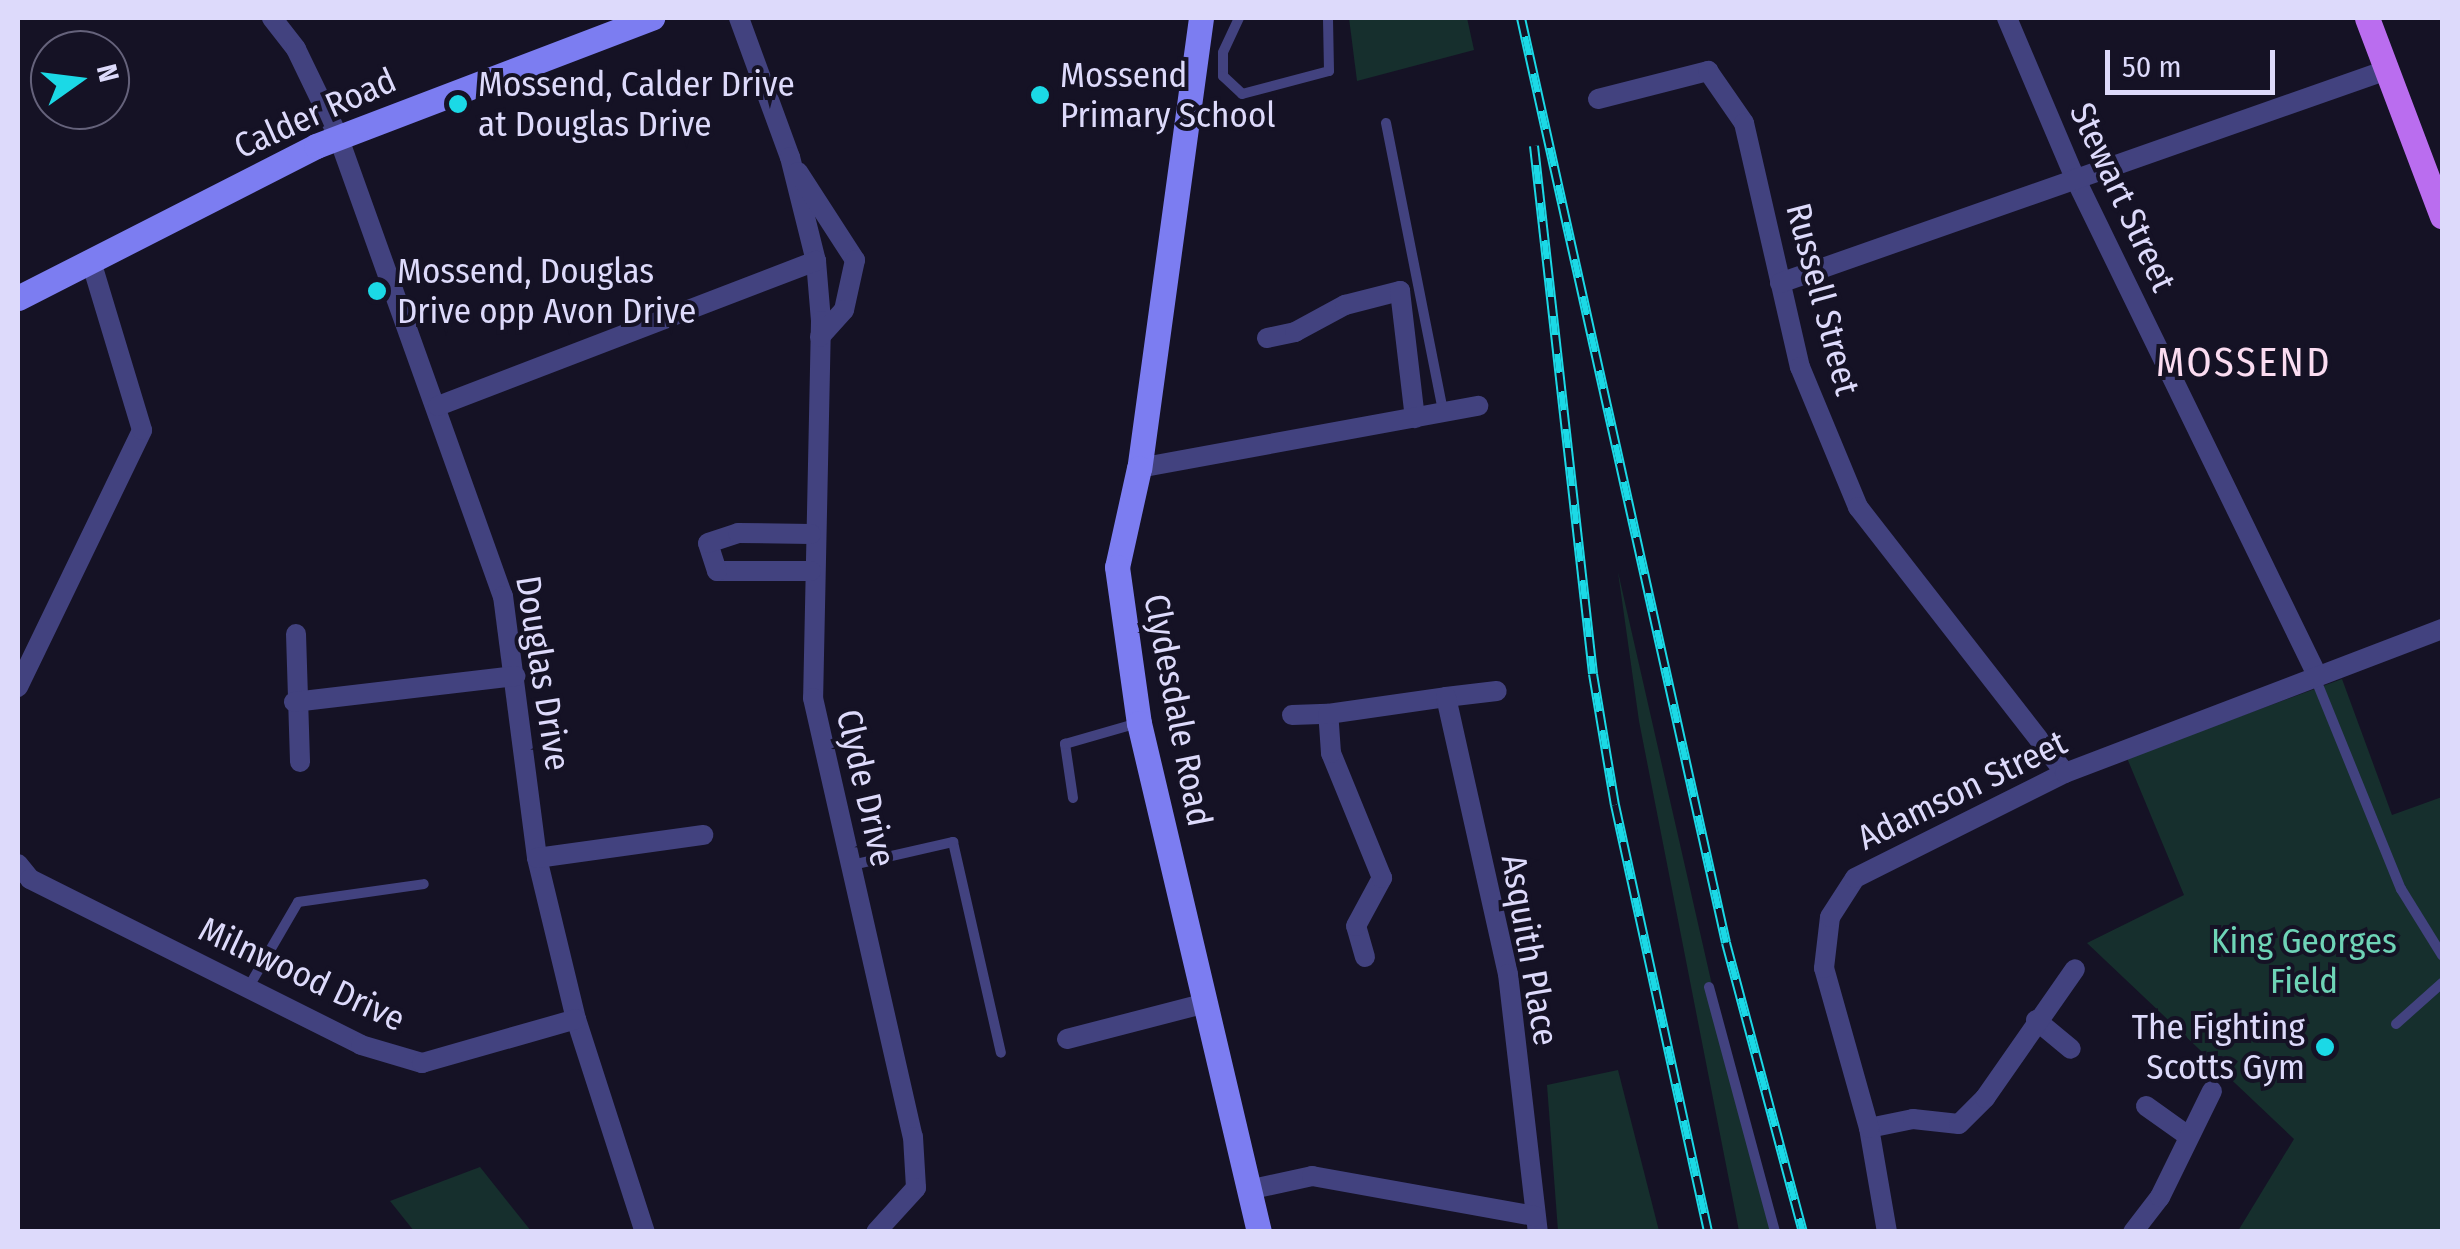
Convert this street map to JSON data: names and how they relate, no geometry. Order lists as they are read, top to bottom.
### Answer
{
  "streets": {
    "main road": ["Calder Road", "Clydesdale Road"],
    "street": [
      "Stewart Street",
      "Russell Street",
      "Douglas Drive",
      "Clyde Drive",
      "Adamson Street",
      "Asquith Place",
      "Milnwood Drive"
    ]
  },
  "crossings": [
    ["Calder Road", "Douglas Drive"],
    ["Stewart Street", "Adamson Street"],
    ["Russell Street", "Adamson Street"],
    ["Douglas Drive", "Milnwood Drive"]
  ],
  "districts": ["MOSSEND"],
  "parks": ["King Georges Field"],
  "places": [
    "Mossend Primary School",
    "Mossend, Calder Drive at Douglas Drive",
    "Mossend, Douglas Drive opp Avon Drive",
    "The Fighting Scotts Gym"
  ],
  "scale_bar": "50 m",
  "north": "right"
}
